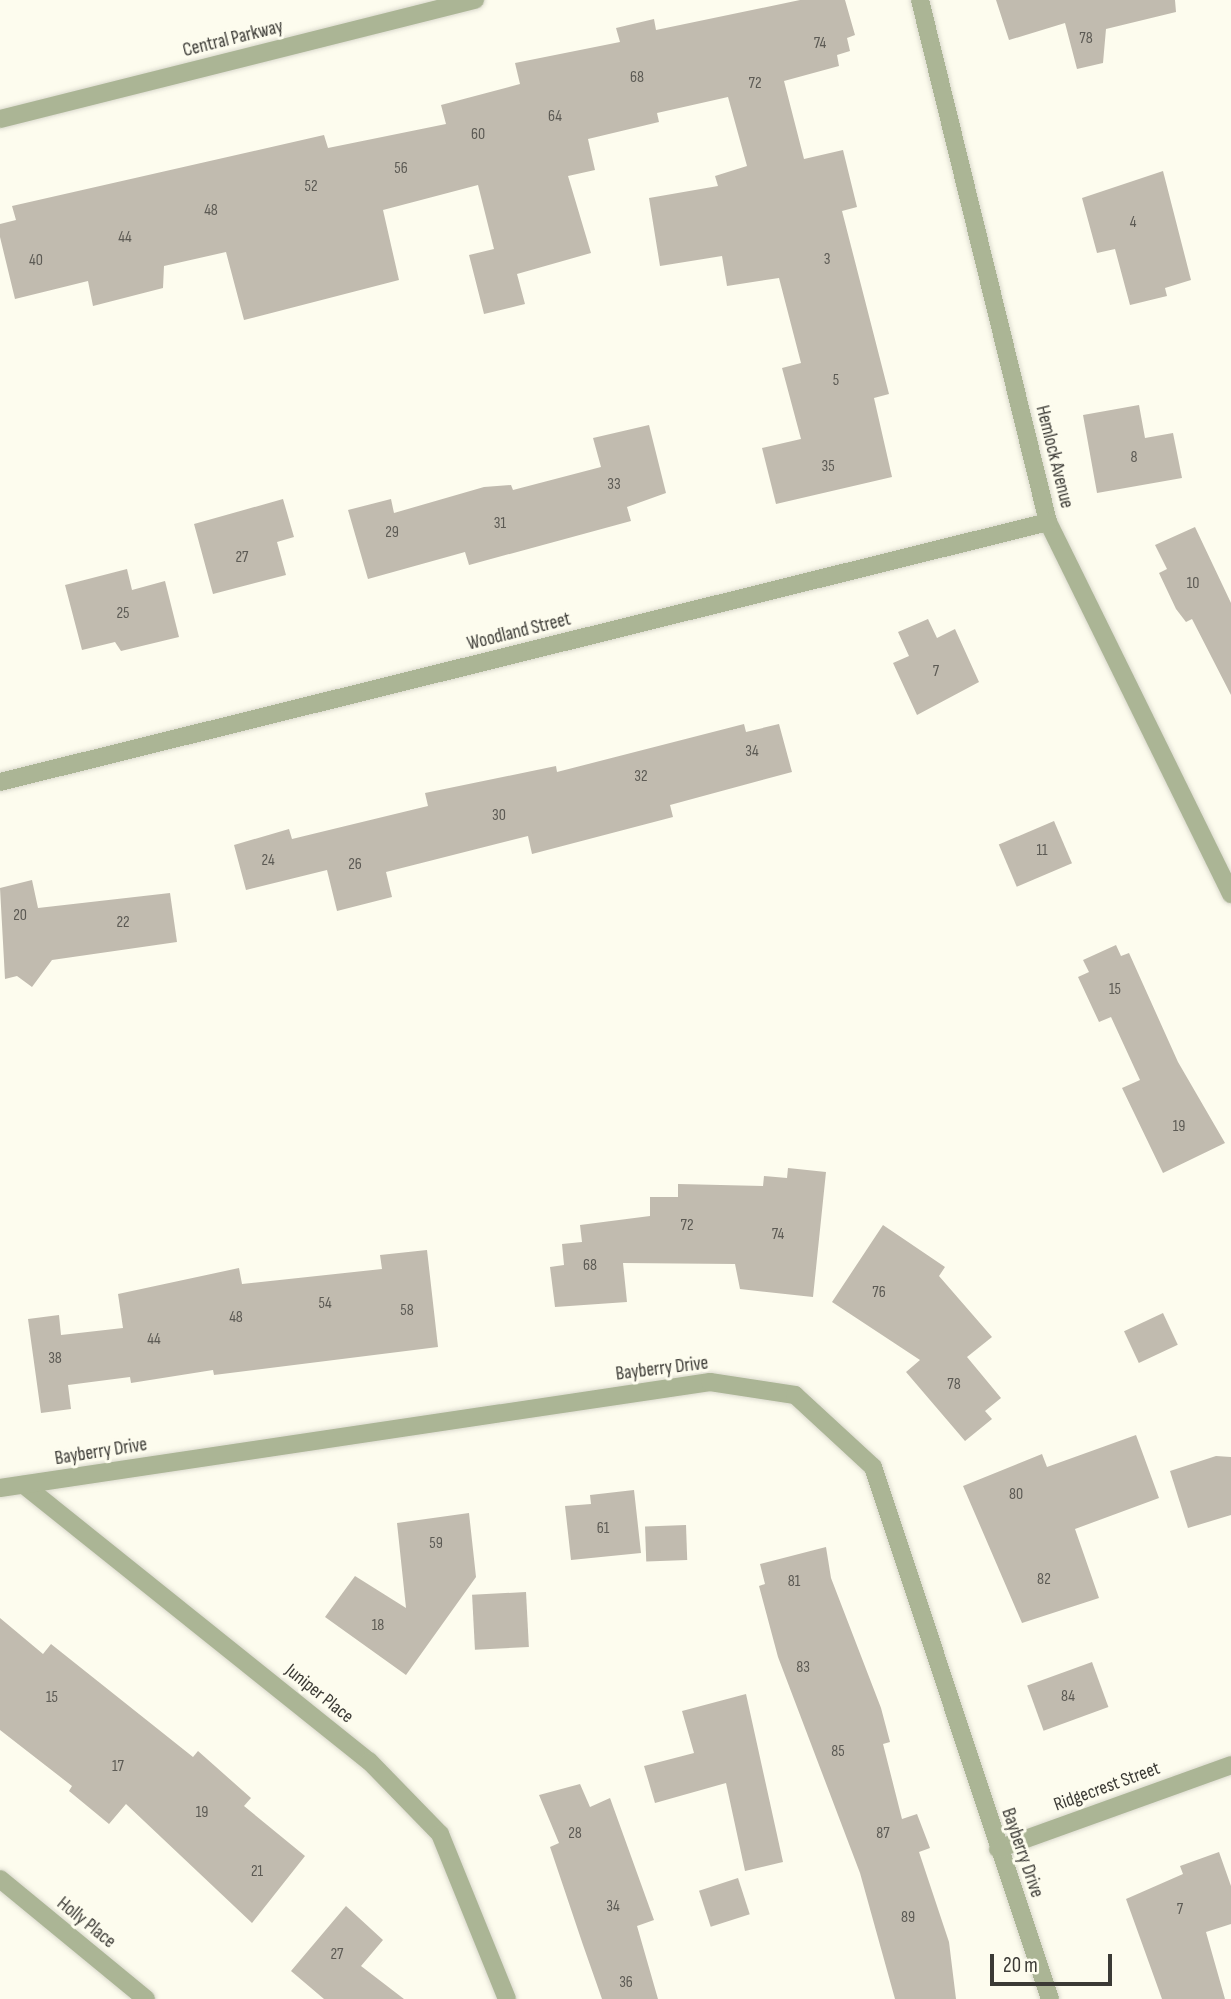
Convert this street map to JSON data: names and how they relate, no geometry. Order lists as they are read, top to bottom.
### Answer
{
  "streets": {
    "street": [
      "Central Parkway",
      "Hemlock Avenue",
      "Woodland Street",
      "Bayberry Drive",
      "Juniper Place",
      "Ridgecrest Street",
      "Holly Place"
    ]
  },
  "crossings": [
    ["Hemlock Avenue", "Woodland Street"],
    ["Bayberry Drive", "Juniper Place"],
    ["Bayberry Drive", "Ridgecrest Street"]
  ],
  "house_numbers": [
    "78",
    "74",
    "68",
    "72",
    "64",
    "60",
    "56",
    "52",
    "48",
    "4",
    "44",
    "3",
    "40",
    "5",
    "8",
    "35",
    "33",
    "31",
    "29",
    "27",
    "10",
    "25",
    "7",
    "34",
    "32",
    "30",
    "11",
    "24",
    "26",
    "20",
    "22",
    "15",
    "19",
    "72",
    "74",
    "68",
    "76",
    "54",
    "58",
    "48",
    "44",
    "38",
    "78",
    "80",
    "61",
    "59",
    "82",
    "81",
    "18",
    "83",
    "84",
    "15",
    "85",
    "17",
    "19",
    "28",
    "87",
    "21",
    "34",
    "7",
    "89",
    "27",
    "36"
  ],
  "scale_bar": "20 m"
}
